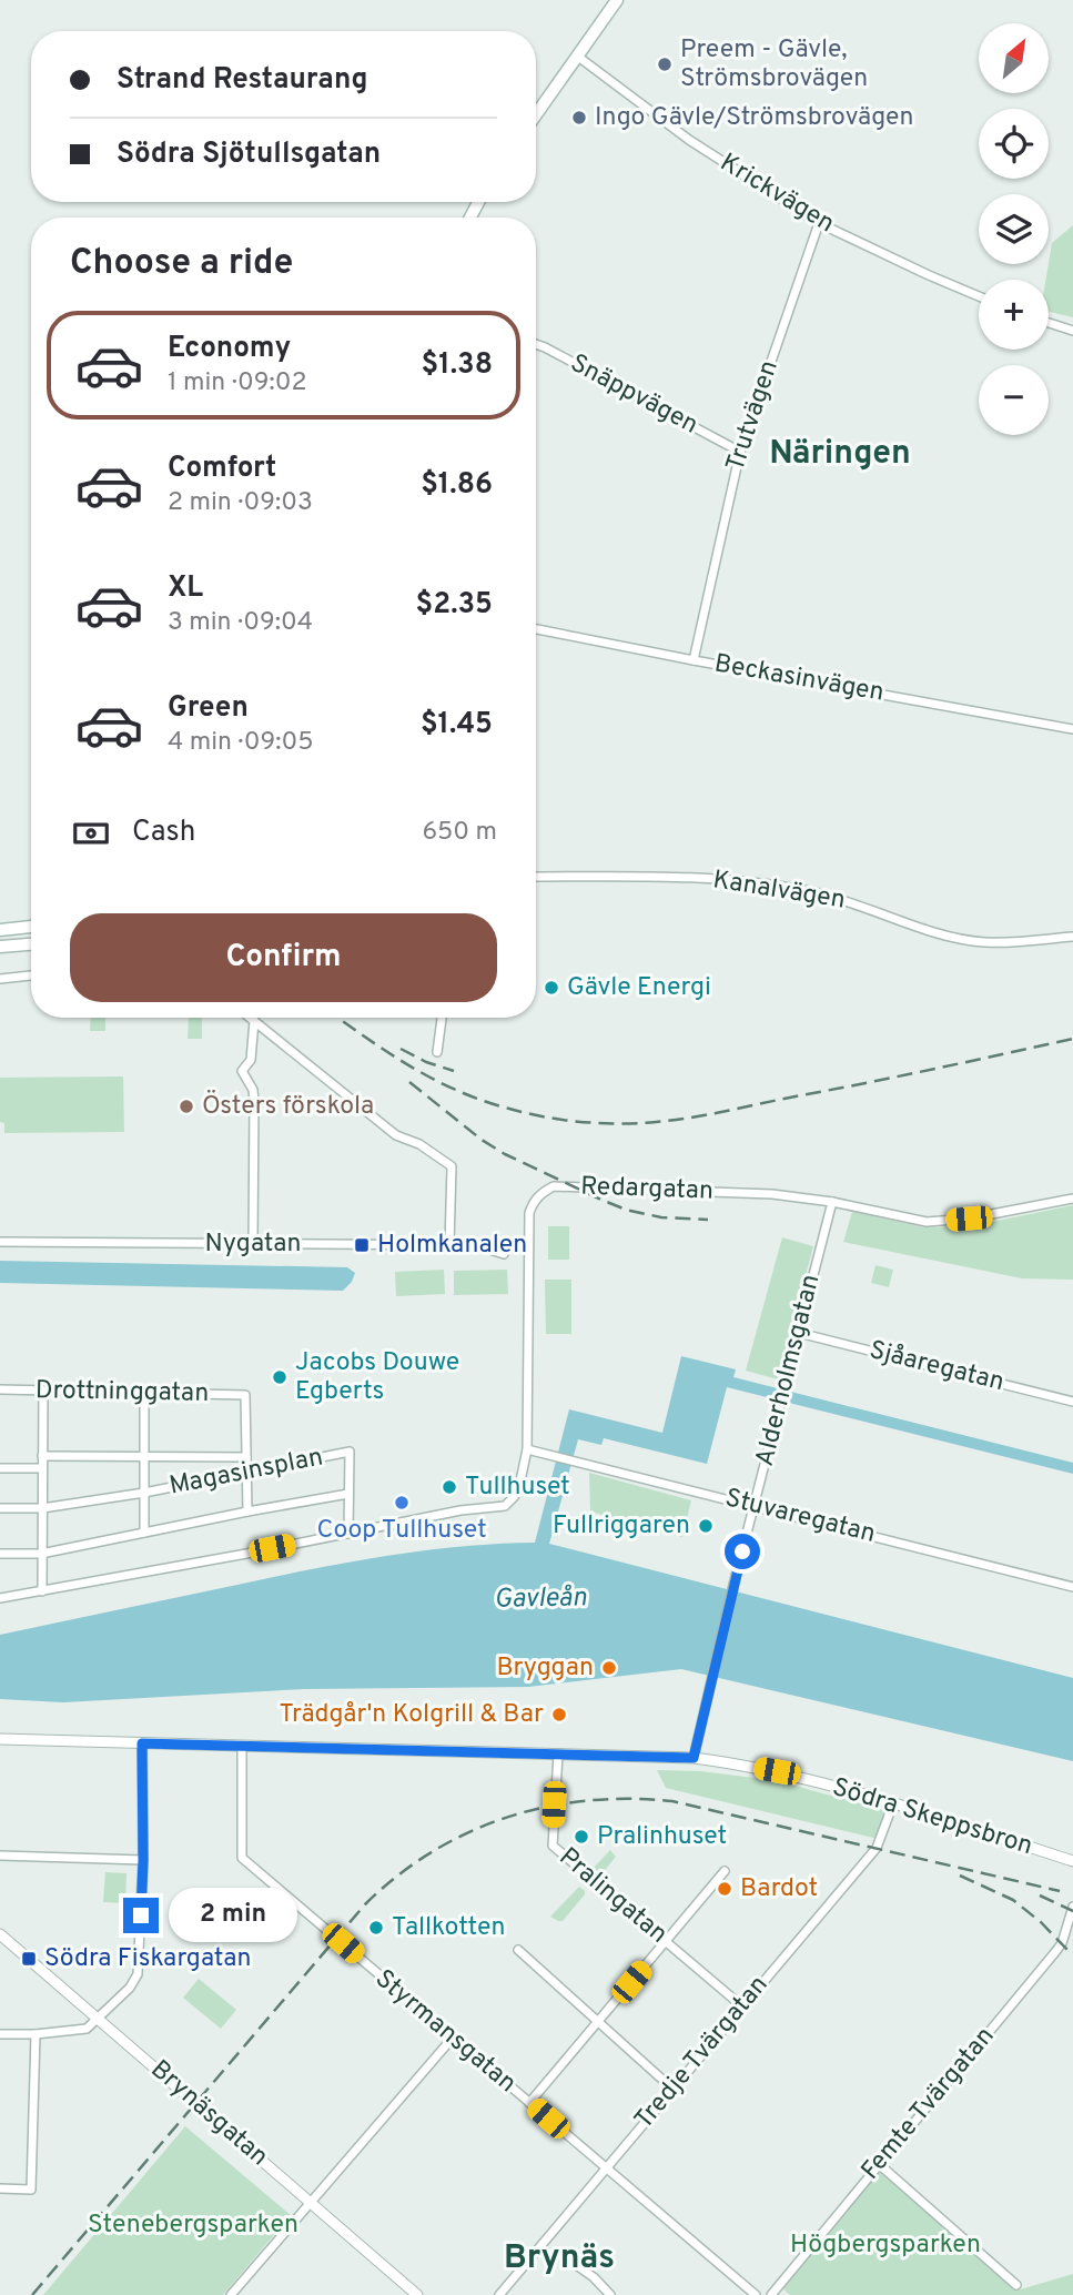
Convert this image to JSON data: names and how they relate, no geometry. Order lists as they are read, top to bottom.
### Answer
{
  "streets": {
    "street": [
      "Krickvägen",
      "Snäppvägen",
      "Trutvägen",
      "Beckasinvägen",
      "Kanalvägen",
      "Redargatan",
      "Nygatan",
      "Sjåaregatan",
      "Alderholmsgatan",
      "Drottninggatan",
      "Magasinsplan",
      "Stuvaregatan",
      "Södra Skeppsbron",
      "Pralingatan",
      "Styrmansgatan",
      "Tredje Tvärgatan",
      "Femte Tvärgatan",
      "Brynäsgatan"
    ]
  },
  "crossings": [
    ["Krickvägen", "Trutvägen"],
    ["Snäppvägen", "Trutvägen"],
    ["Trutvägen", "Beckasinvägen"],
    ["Redargatan", "Alderholmsgatan"],
    ["Redargatan", "Stuvaregatan"],
    ["Sjåaregatan", "Alderholmsgatan"],
    ["Alderholmsgatan", "Stuvaregatan"],
    ["Alderholmsgatan", "Södra Skeppsbron"],
    ["Södra Skeppsbron", "Pralingatan"],
    ["Södra Skeppsbron", "Styrmansgatan"],
    ["Södra Skeppsbron", "Tredje Tvärgatan"],
    ["Pralingatan", "Tredje Tvärgatan"],
    ["Styrmansgatan", "Tredje Tvärgatan"]
  ],
  "districts": ["Näringen", "Brynäs"],
  "water": ["Gavleån"],
  "parks": ["Stenebergsparken", "Högbergsparken"],
  "places": {
    "other": [
      "Preem - Gävle, Strömsbrovägen",
      "Ingo Gävle/Strömsbrovägen",
      "Gävle Energi",
      "Östers förskola",
      "Jacobs Douwe Egberts",
      "Tullhuset",
      "Coop Tullhuset",
      "Fullriggaren",
      "Bryggan",
      "Trädgår'n Kolgrill & Bar",
      "Pralinhuset",
      "Bardot",
      "Tallkotten"
    ],
    "transit": ["Holmkanalen", "Södra Fiskargatan"]
  },
  "north": "top right",
  "page": {
    "map_buttons": ["+", "−"],
    "banner": ["Strand Restaurang", "Södra Sjötullsgatan"],
    "heading": "Choose a ride",
    "list": [
      {
        "name": "Economy",
        "note": "1 min · 09:02",
        "value": "$1.38"
      },
      {
        "name": "Comfort",
        "note": "2 min · 09:03",
        "value": "$1.86"
      },
      {
        "name": "XL",
        "note": "3 min · 09:04",
        "value": "$2.35"
      },
      {
        "name": "Green",
        "note": "4 min · 09:05",
        "value": "$1.45"
      }
    ],
    "pay": ["Cash", "650 m"],
    "buttons": "Confirm",
    "bubble": "2 min"
  }
}
